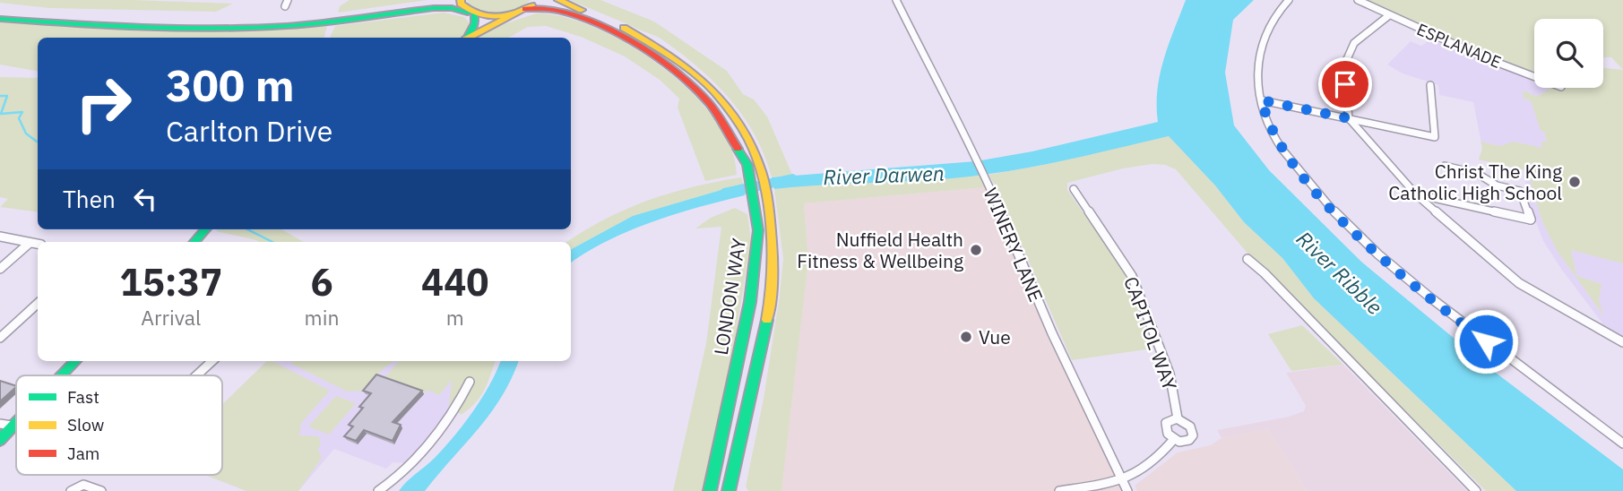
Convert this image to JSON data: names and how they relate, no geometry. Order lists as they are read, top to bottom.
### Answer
{
  "streets": {
    "main road": ["LONDON WAY"],
    "street": ["ESPLANADE", "WINERY LANE", "CAPITOL WAY"]
  },
  "crossings": [
    ["WINERY LANE", "CAPITOL WAY"]
  ],
  "water": ["River Darwen", "River Ribble"],
  "places": ["Christ The King Catholic High School", "Nuffield Health Fitness & Wellbeing", "Vue"],
  "legend": ["Fast", "Slow", "Jam"],
  "page": {
    "turn": ["300 m", "Carlton Drive"],
    "then": "Then",
    "eta": [
      "15:37",
      "Arrival",
      "6",
      "min",
      "440",
      "m"
    ]
  }
}
